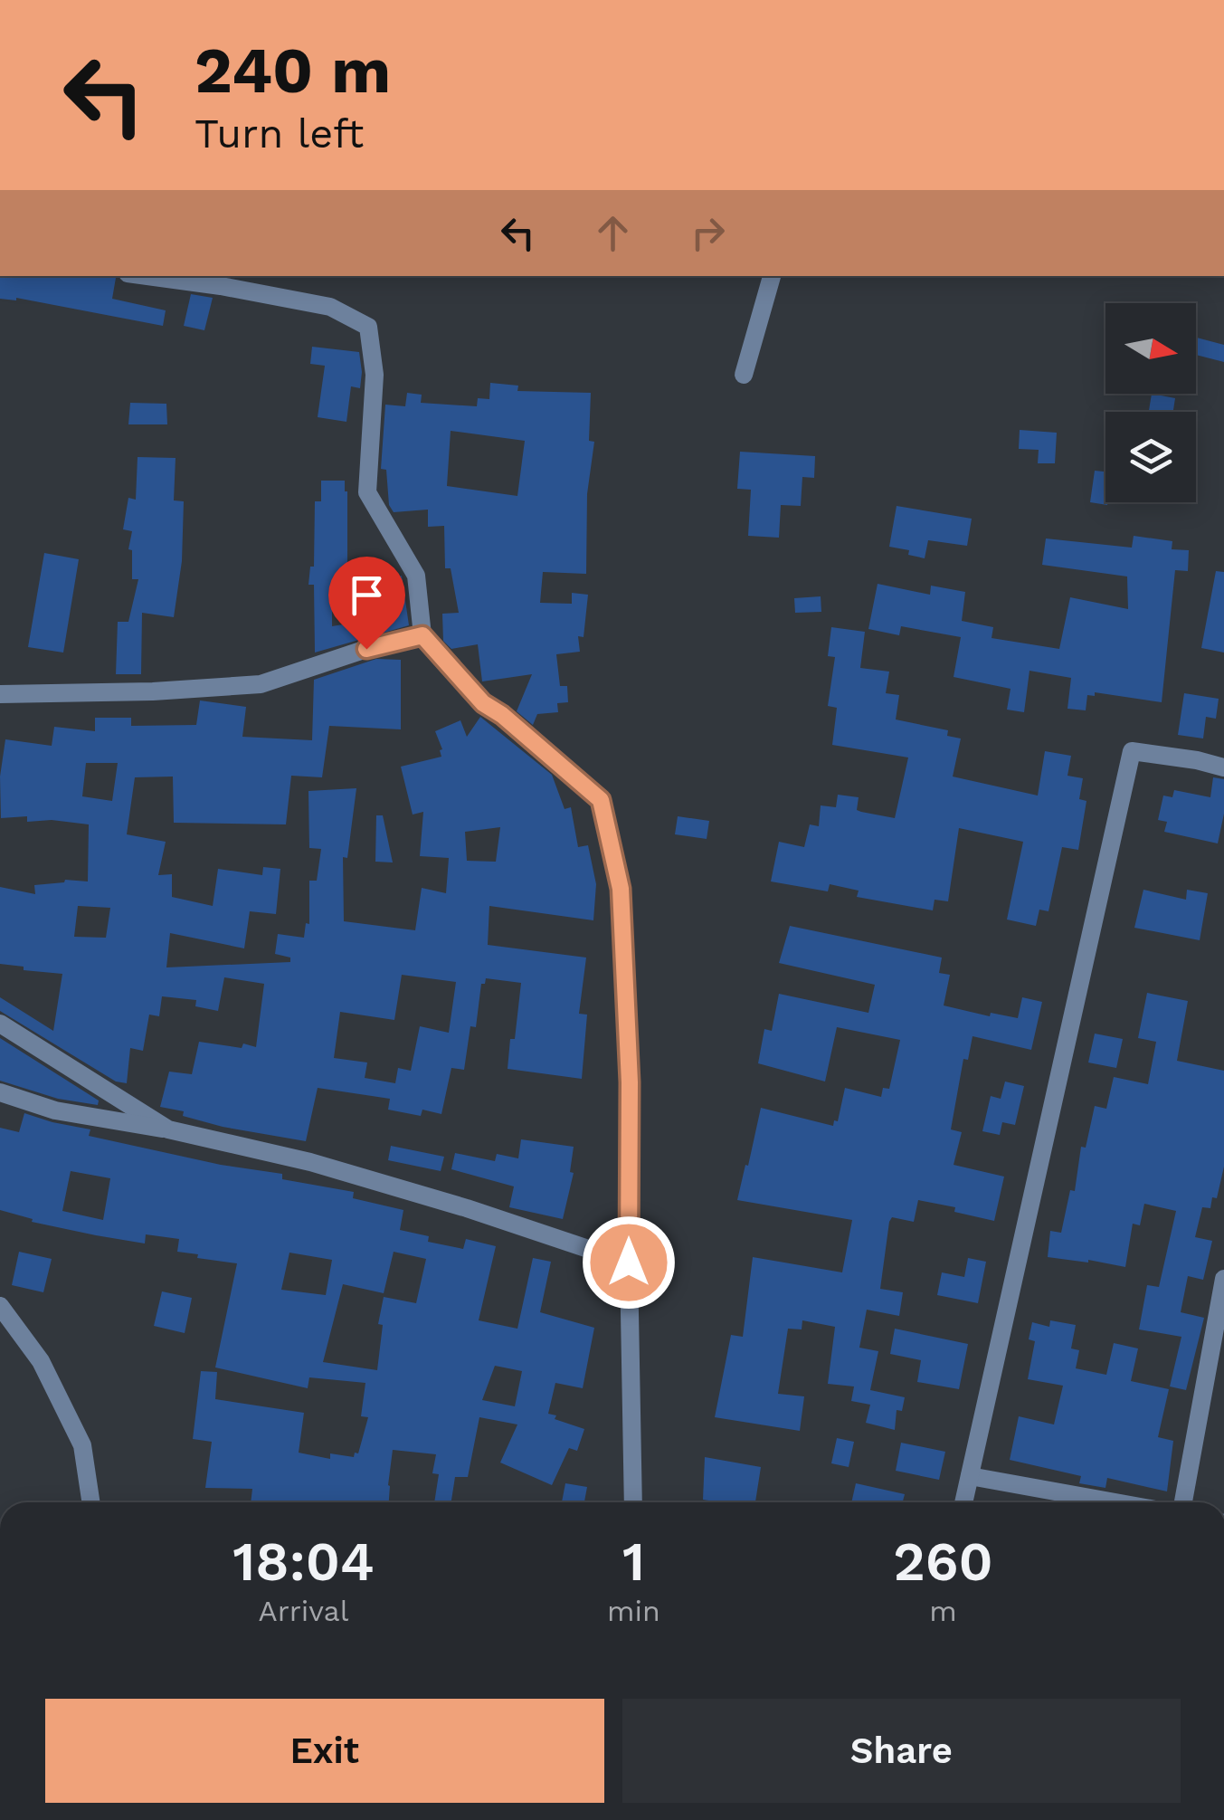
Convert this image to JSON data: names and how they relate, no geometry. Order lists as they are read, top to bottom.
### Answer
{
  "north": "right",
  "page": {
    "turn": ["240 m", "Turn left"],
    "eta": [
      "18:04",
      "Arrival",
      "1",
      "min",
      "260",
      "m"
    ],
    "buttons": ["Exit", "Share"]
  }
}
